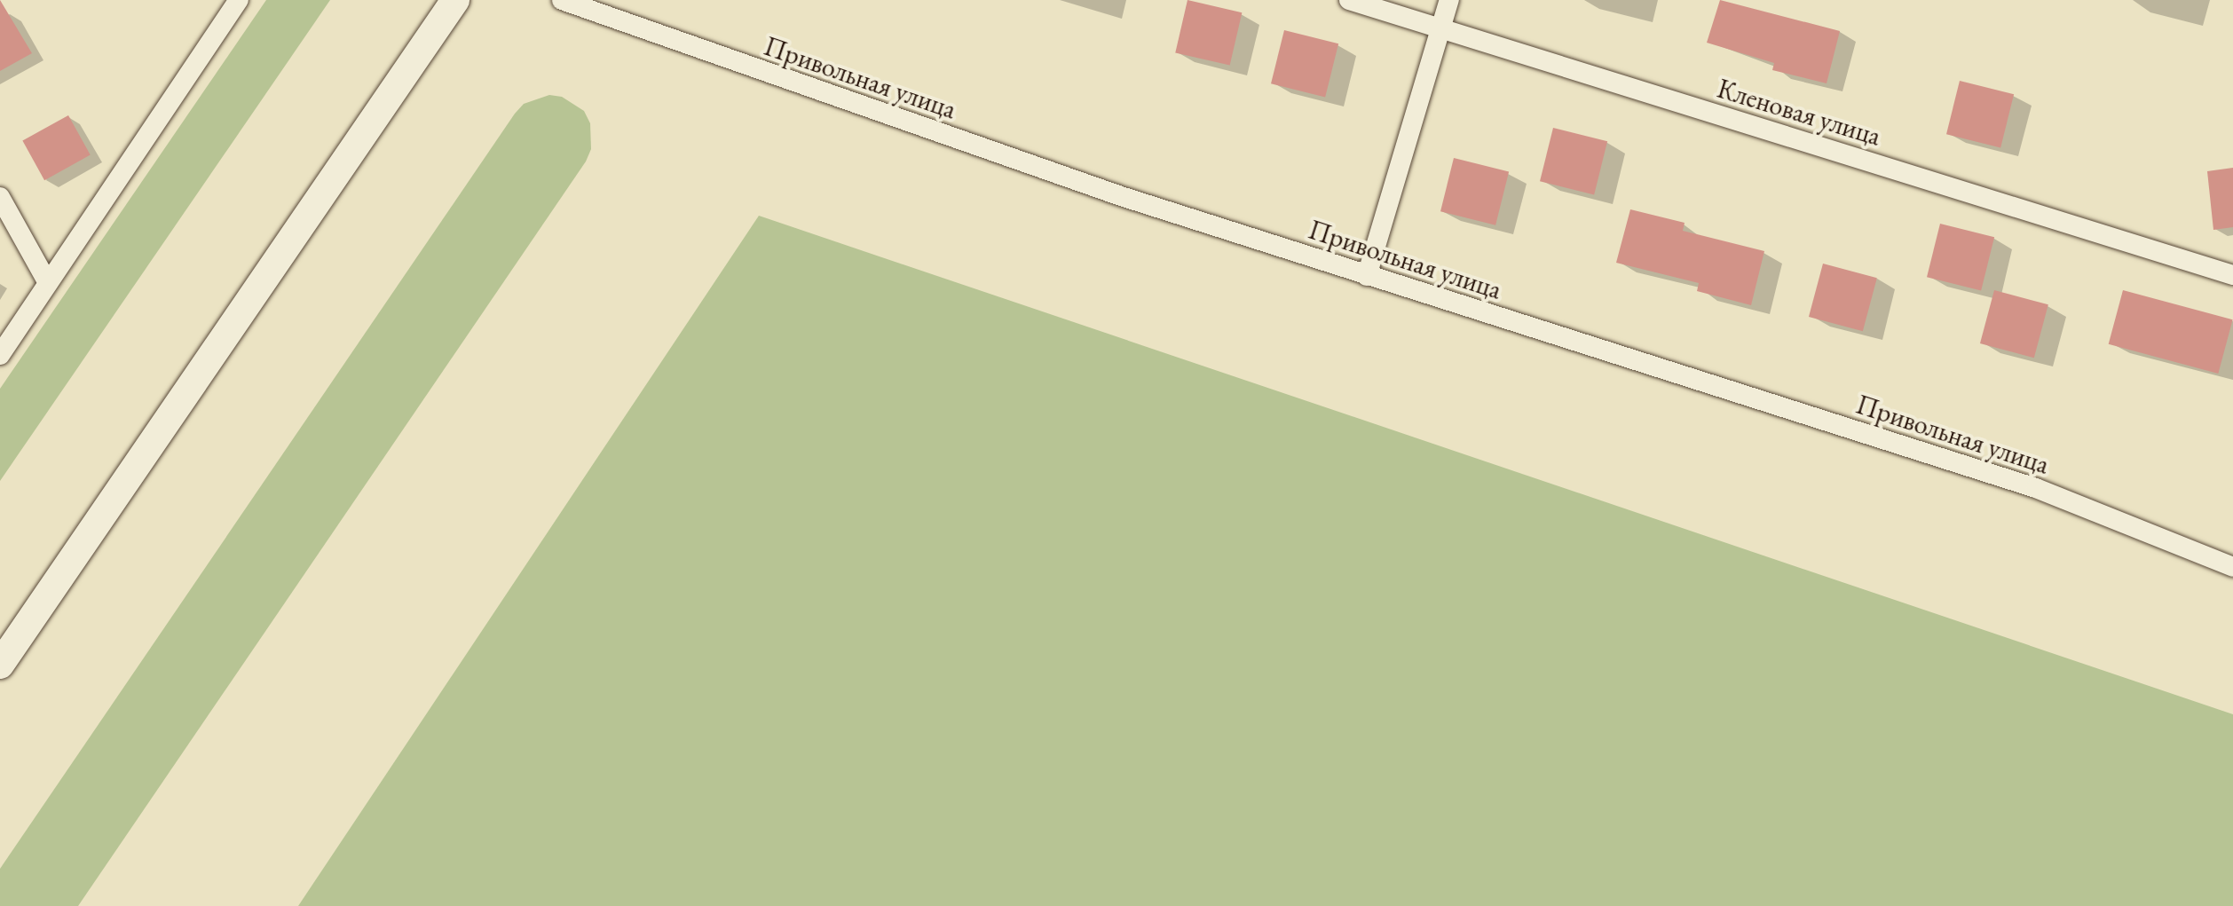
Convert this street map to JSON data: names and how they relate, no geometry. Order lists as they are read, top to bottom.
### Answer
{
  "streets": {
    "street": ["Привольная улица", "Кленовая улица"]
  }
}
